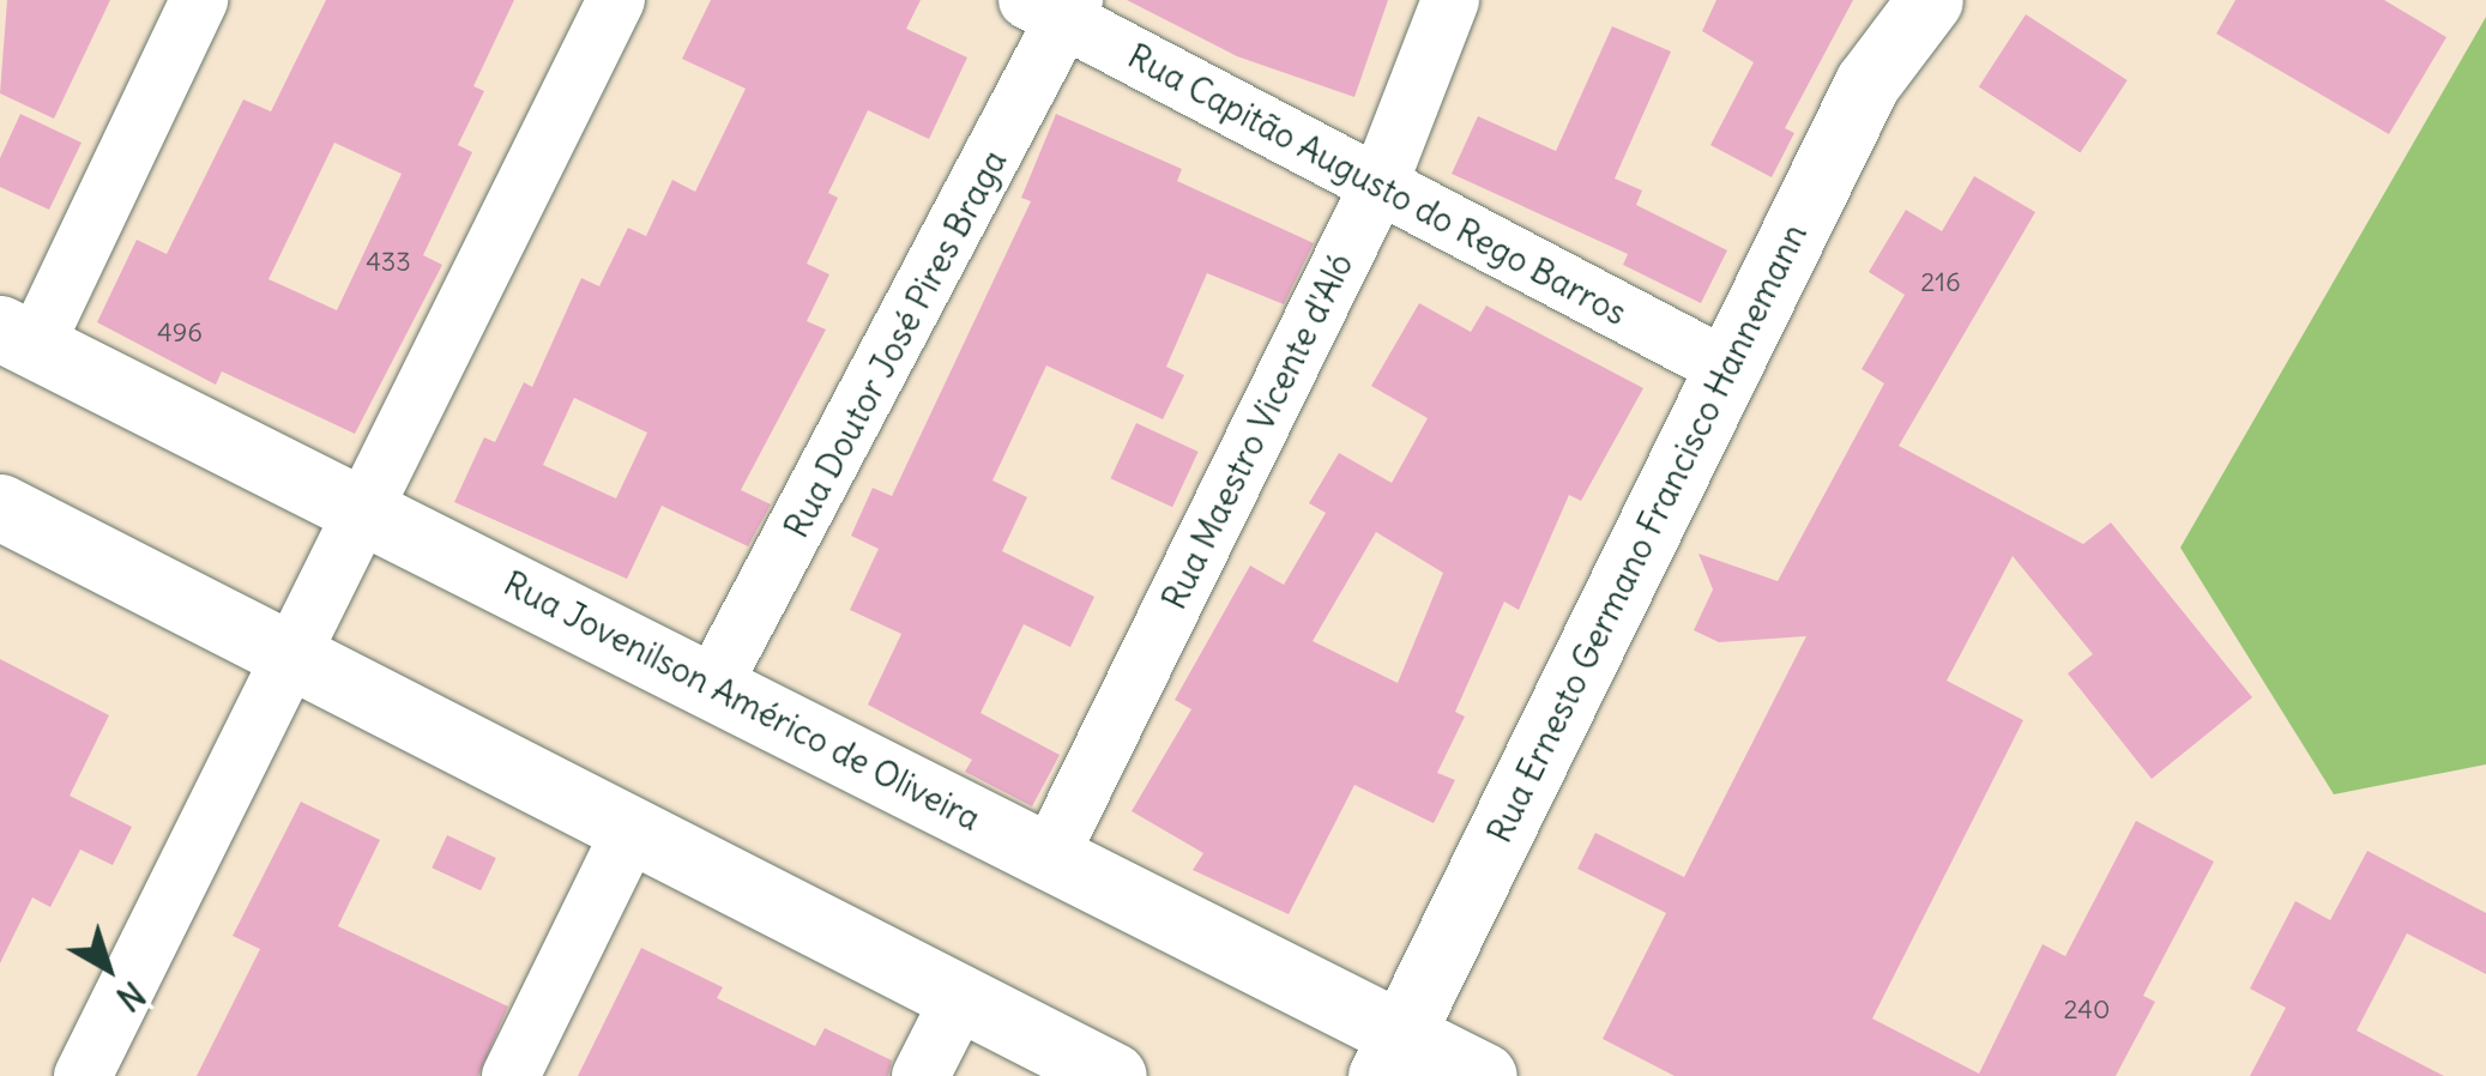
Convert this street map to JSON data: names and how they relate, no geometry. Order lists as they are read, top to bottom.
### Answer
{
  "streets": {
    "main road": ["Rua Ernesto Germano Francisco Hannemann", "Rua Jovenilson Américo de Oliveira"],
    "street": ["Rua Capitão Augusto do Rego Barros", "Rua Doutor José Pires Braga", "Rua Maestro Vicente d'Aló"]
  },
  "crossings": [
    ["Rua Capitão Augusto do Rego Barros", "Rua Doutor José Pires Braga"],
    ["Rua Capitão Augusto do Rego Barros", "Rua Maestro Vicente d'Aló"],
    ["Rua Capitão Augusto do Rego Barros", "Rua Ernesto Germano Francisco Hannemann"],
    ["Rua Doutor José Pires Braga", "Rua Jovenilson Américo de Oliveira"],
    ["Rua Maestro Vicente d'Aló", "Rua Jovenilson Américo de Oliveira"],
    ["Rua Ernesto Germano Francisco Hannemann", "Rua Jovenilson Américo de Oliveira"]
  ],
  "house_numbers": [
    "433",
    "216",
    "496",
    "240"
  ],
  "north": "bottom right"
}
